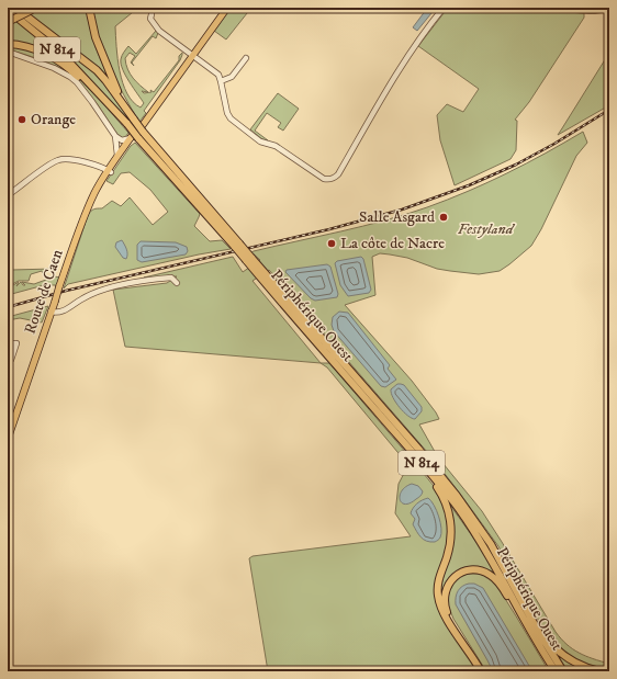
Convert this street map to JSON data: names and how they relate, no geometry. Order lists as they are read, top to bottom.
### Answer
{
  "streets": {
    "highway": ["N 814", "Périphérique Ouest"],
    "main road": ["Route de Caen"]
  },
  "crossings": [
    ["Route de Caen", "Périphérique Ouest"]
  ],
  "parks": ["Festyland"],
  "places": ["Orange", "Salle Asgard", "La côte de Nacre"]
}
